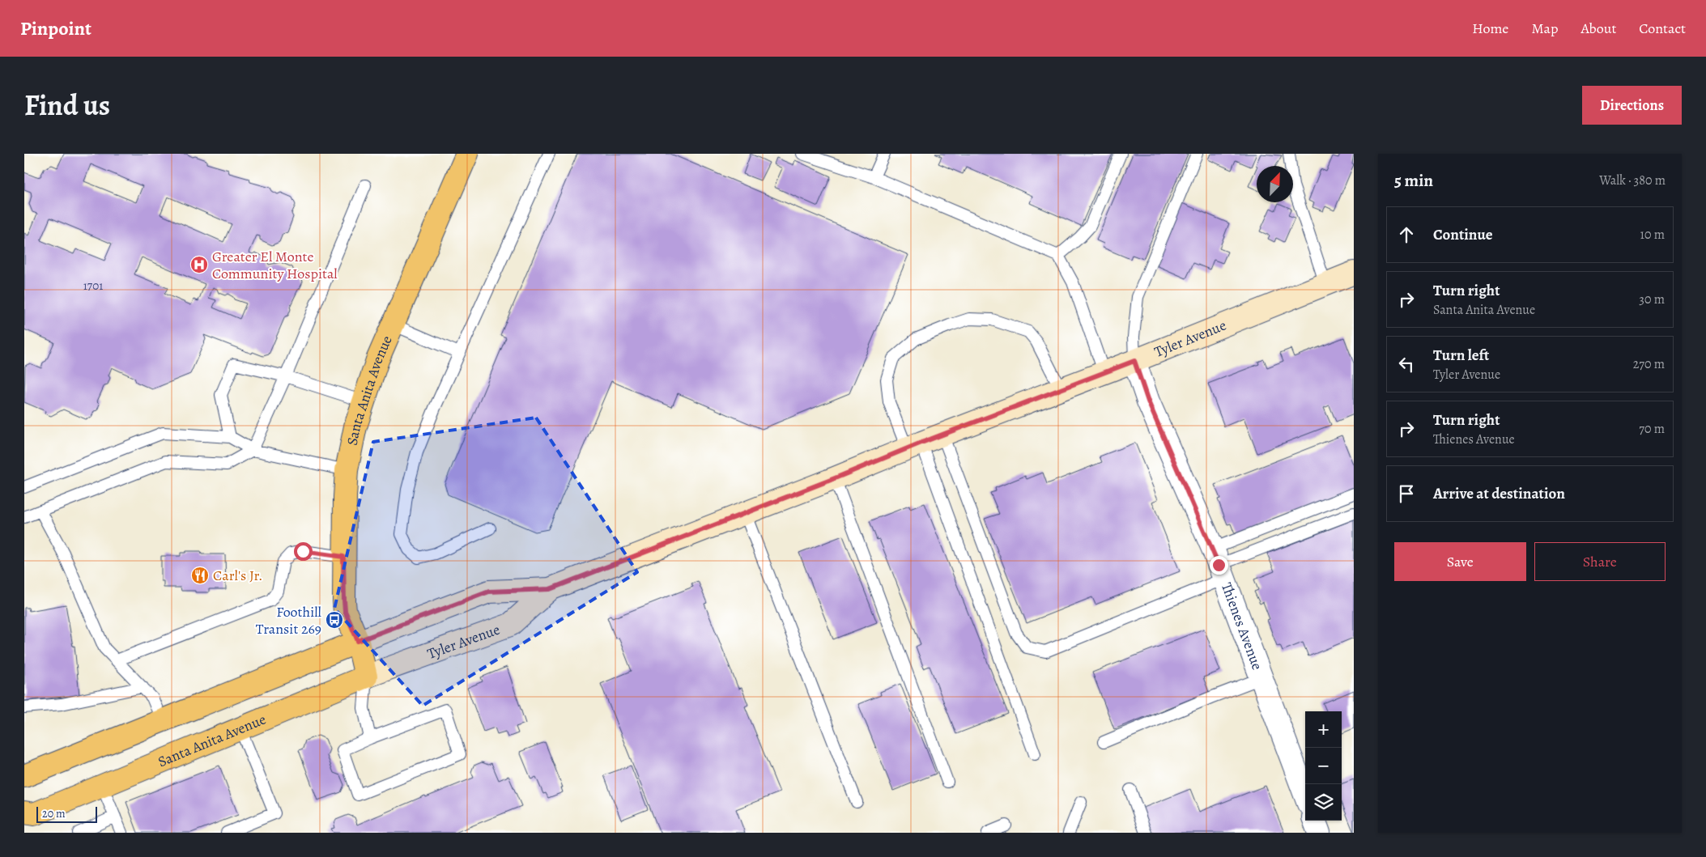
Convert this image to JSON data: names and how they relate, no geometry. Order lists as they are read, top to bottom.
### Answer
{
  "streets": {
    "main road": ["Tyler Avenue", "Santa Anita Avenue"],
    "street": ["Thienes Avenue"]
  },
  "crossings": [
    ["Tyler Avenue", "Santa Anita Avenue"],
    ["Tyler Avenue", "Thienes Avenue"]
  ],
  "places": {
    "hospital": ["Greater El Monte Community Hospital"],
    "restaurant": ["Carl's Jr."],
    "bus stop": ["Foothill Transit 269"]
  },
  "house_numbers": ["1701"],
  "scale_bar": "20 m",
  "north": "top right",
  "page": {
    "header": "Pinpoint",
    "nav": [
      "Home",
      "Map",
      "About",
      "Contact"
    ],
    "title": "Find us",
    "buttons": [
      "Directions",
      ["Save", "Share"]
    ],
    "heading": ["5 min", "Walk · 380 m"],
    "list": [
      ["Continue", "10 m"],
      ["Turn right", "Santa Anita Avenue", "30 m"],
      ["Turn left", "Tyler Avenue", "270 m"],
      ["Turn right", "Thienes Avenue", "70 m"],
      "Arrive at destination"
    ],
    "map_buttons": ["+", "−"],
    "scale": "20 m"
  }
}
